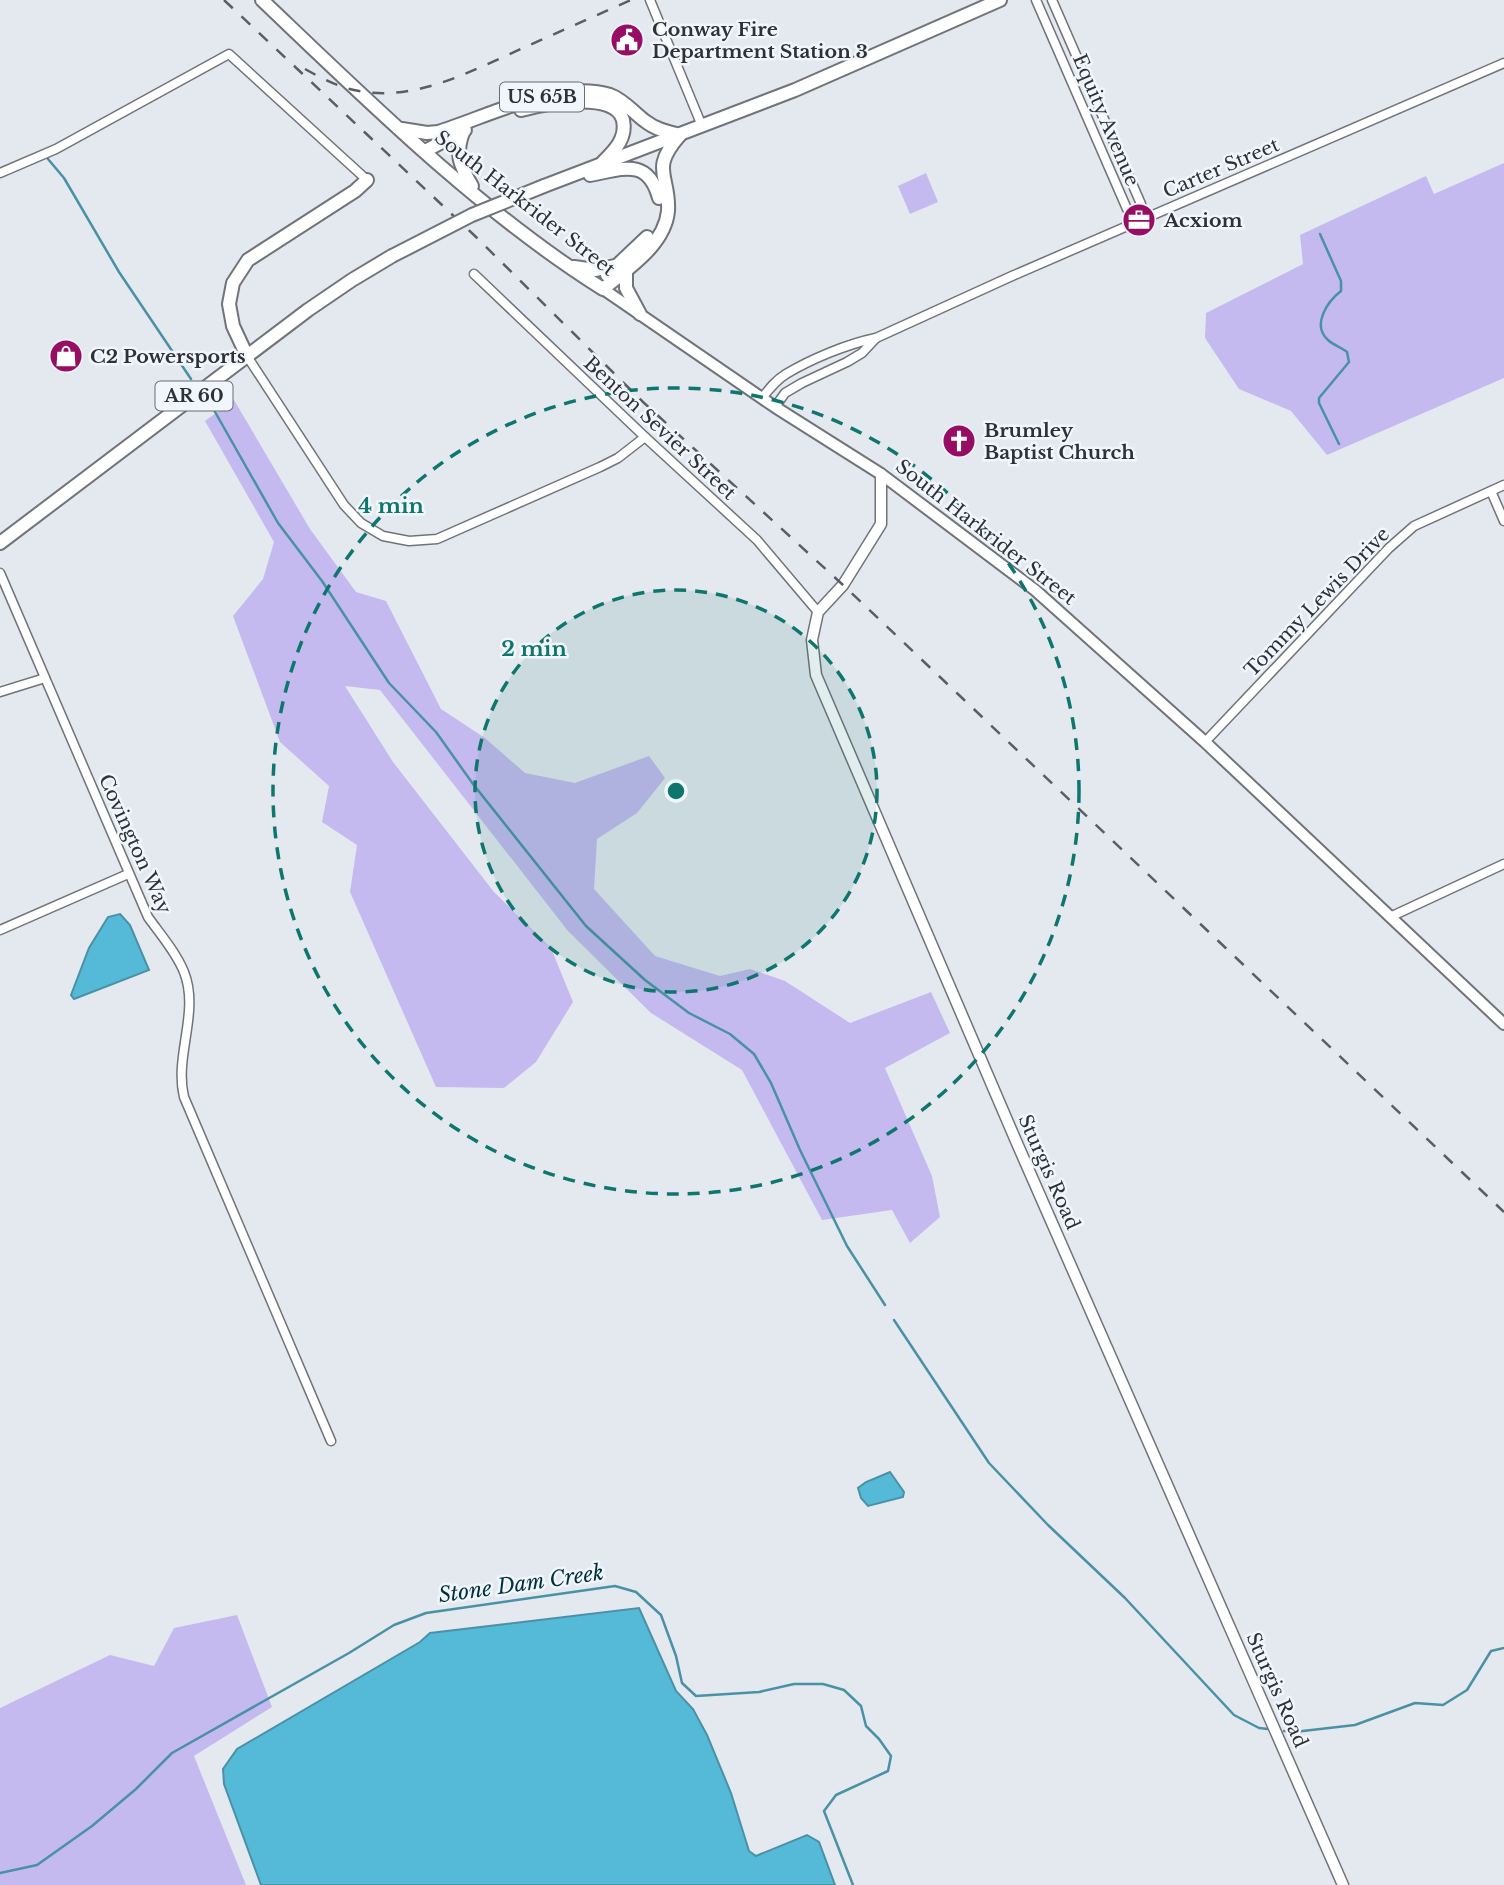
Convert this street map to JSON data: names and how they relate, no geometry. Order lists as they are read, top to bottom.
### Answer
{
  "streets": {
    "main road": ["US 65B", "South Harkrider Street", "AR 60"],
    "street": [
      "Equity Avenue",
      "Carter Street",
      "Benton Sevier Street",
      "Tommy Lewis Drive",
      "Covington Way",
      "Sturgis Road"
    ]
  },
  "crossings": [
    ["US 65B", "South Harkrider Street"],
    ["US 65B", "AR 60"],
    ["Equity Avenue", "Carter Street"],
    ["Carter Street", "South Harkrider Street"],
    ["South Harkrider Street", "Tommy Lewis Drive"],
    ["Benton Sevier Street", "Sturgis Road"]
  ],
  "water": ["Stone Dam Creek"],
  "places": {
    "public building": ["Conway Fire Department Station 3"],
    "office": ["Acxiom"],
    "shop": ["C2 Powersports"],
    "church": ["Brumley Baptist Church"]
  },
  "rings": ["4 min", "2 min"]
}
